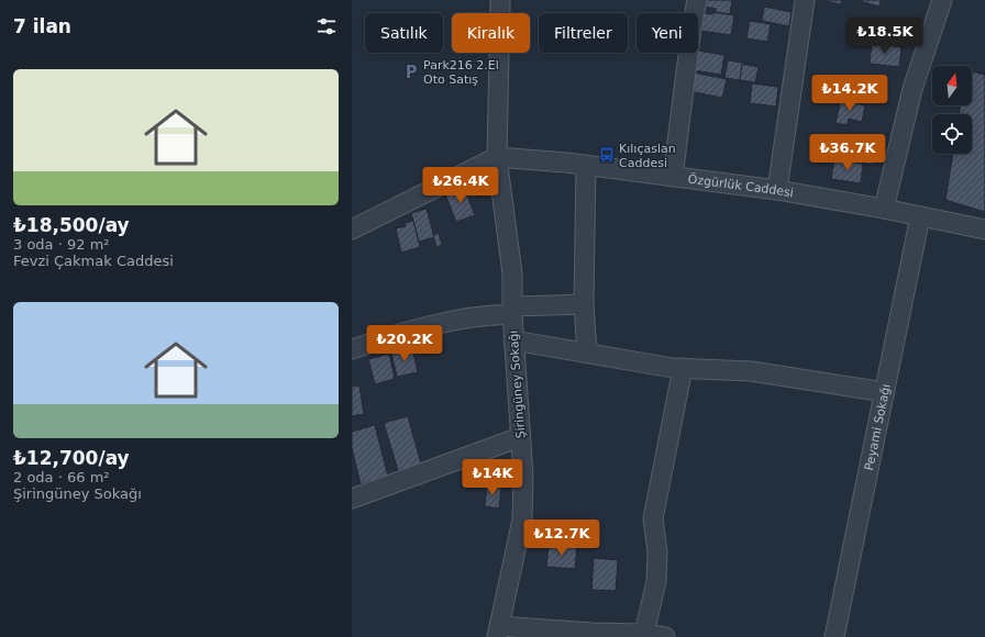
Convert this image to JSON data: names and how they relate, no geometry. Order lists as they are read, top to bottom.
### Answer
{
  "streets": {
    "street": ["Özgürlük Caddesi", "Şiringüney Sokağı", "Peyami Sokağı"]
  },
  "crossings": [
    ["Özgürlük Caddesi", "Şiringüney Sokağı"],
    ["Özgürlük Caddesi", "Peyami Sokağı"]
  ],
  "places": {
    "parking": ["Park216 2.El Oto Satış"],
    "bus stop": ["Kılıçaslan Caddesi"]
  },
  "north": "top",
  "page": {
    "heading": "7 ilan",
    "chip": [
      "Satılık",
      "Kiralık",
      "Filtreler",
      "Yeni"
    ],
    "price": [
      "₺18.5K",
      "₺14.2K",
      "₺36.7K",
      "₺26.4K",
      "₺20.2K",
      "₺14K",
      "₺12.7K"
    ],
    "list": [
      {
        "name": "₺18,500/ay",
        "note": "3 oda · 92 m² · Fevzi Çakmak Caddesi"
      },
      {
        "name": "₺12,700/ay",
        "note": "2 oda · 66 m² · Şiringüney Sokağı"
      }
    ]
  }
}
